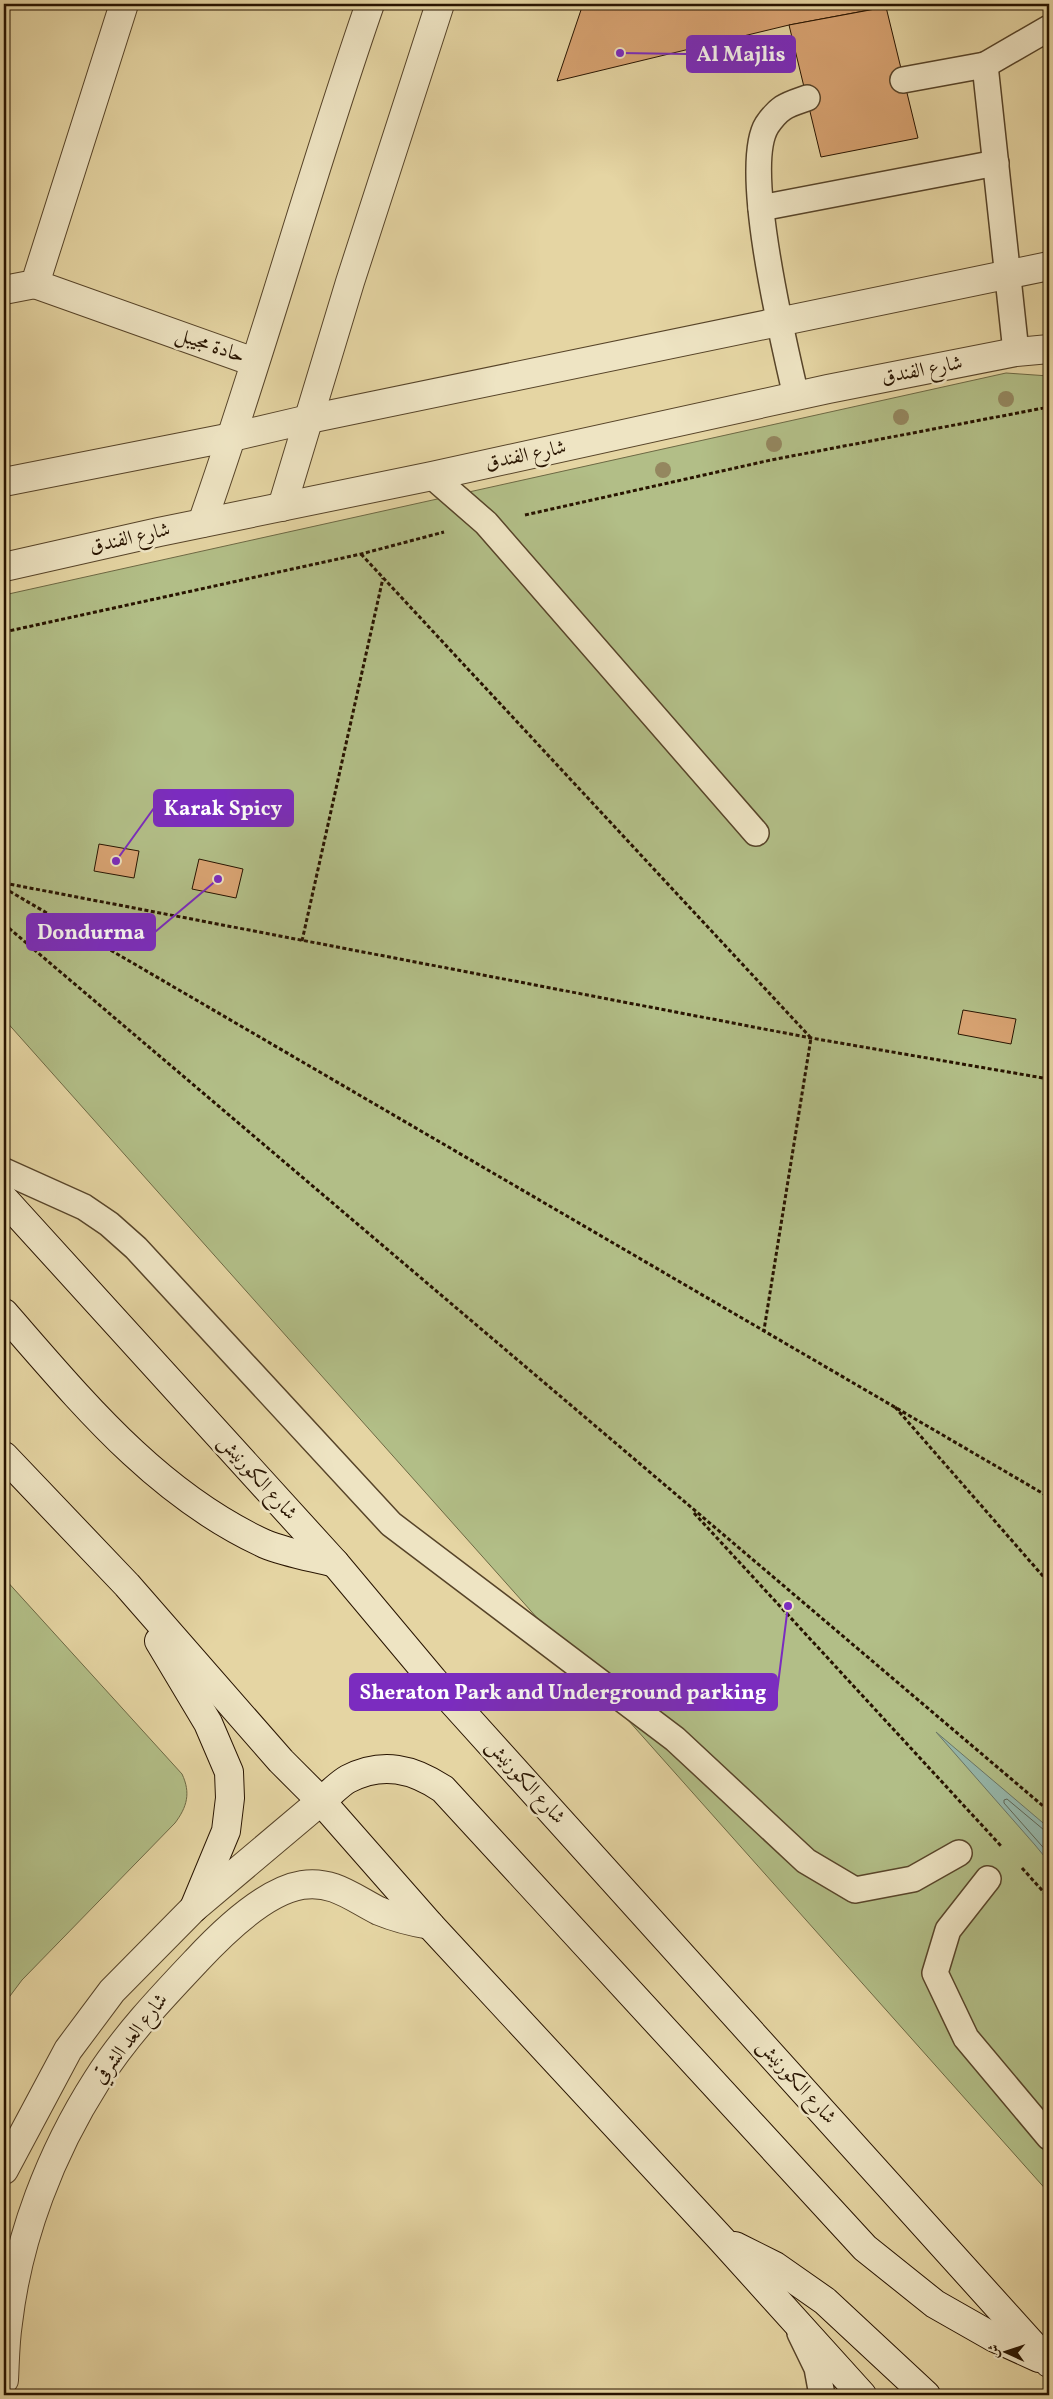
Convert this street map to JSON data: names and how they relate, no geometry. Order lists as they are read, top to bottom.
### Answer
{
  "streets": {
    "street": [
      "حادة مجيبل",
      "شارع الفندق",
      "شارع الكورنيش",
      "شارع العد الشرقي"
    ]
  },
  "crossings": [
    ["حادة مجيبل", "شارع الفندق"],
    ["شارع الكورنيش", "شارع العد الشرقي"]
  ],
  "places": [
    "Al Majlis",
    "Karak Spicy",
    "Dondurma",
    "Sheraton Park and Underground parking"
  ],
  "north": "left"
}
